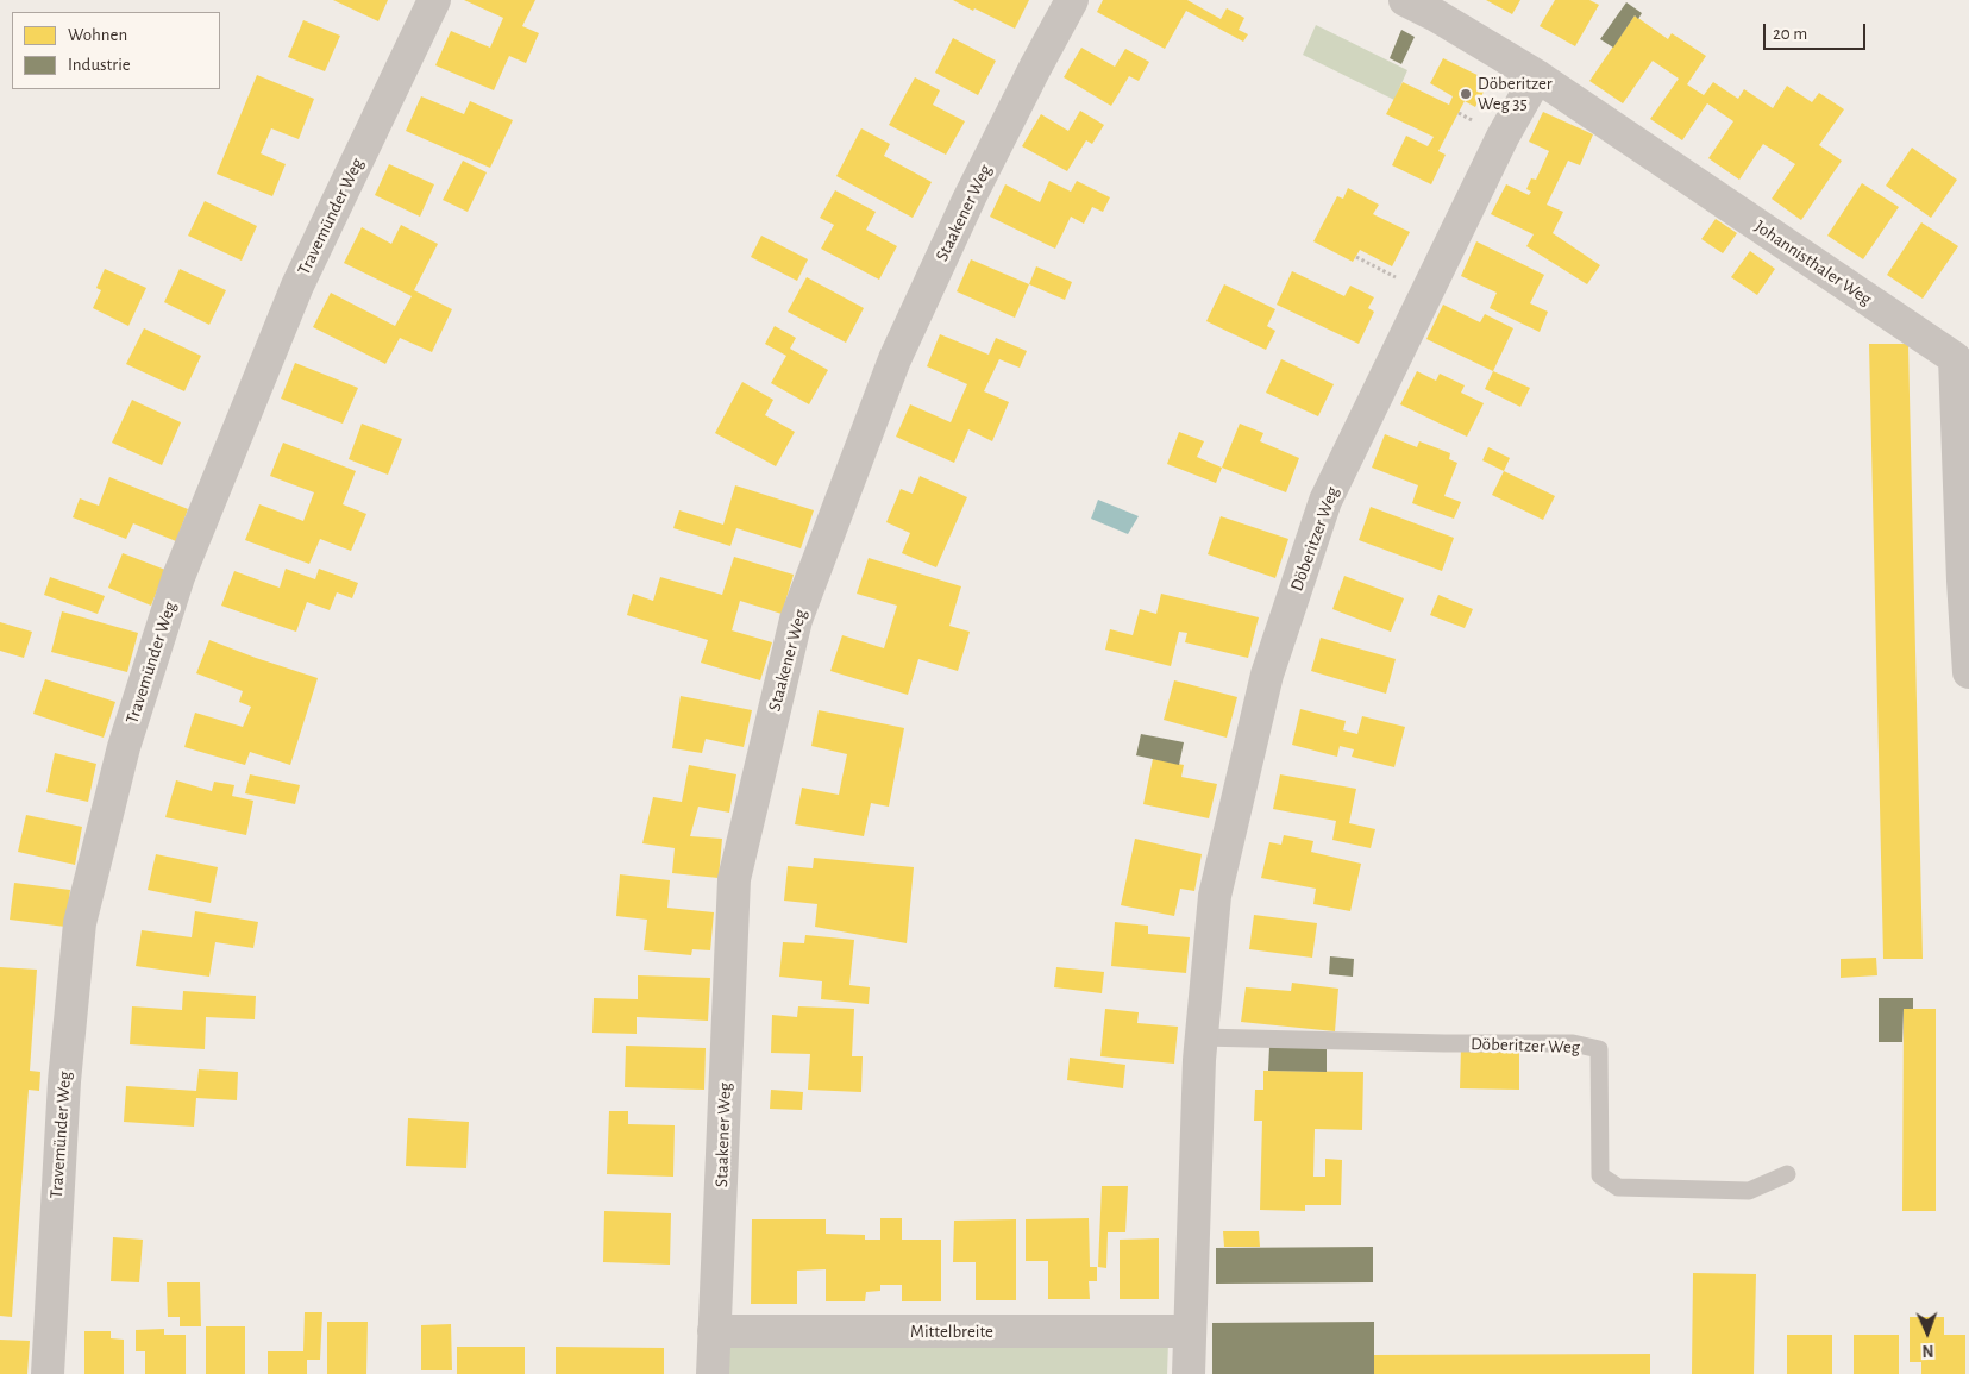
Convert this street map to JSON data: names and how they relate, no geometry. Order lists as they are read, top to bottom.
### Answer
{
  "streets": {
    "street": [
      "Staakener Weg",
      "Travemünder Weg",
      "Johannisthaler Weg",
      "Döberitzer Weg",
      "Mittelbreite"
    ]
  },
  "crossings": [
    ["Staakener Weg", "Mittelbreite"],
    ["Johannisthaler Weg", "Döberitzer Weg"],
    ["Döberitzer Weg", "Mittelbreite"]
  ],
  "places": ["Döberitzer Weg 35"],
  "legend": ["Wohnen", "Industrie"],
  "scale_bar": "20 m",
  "north": "bottom"
}
